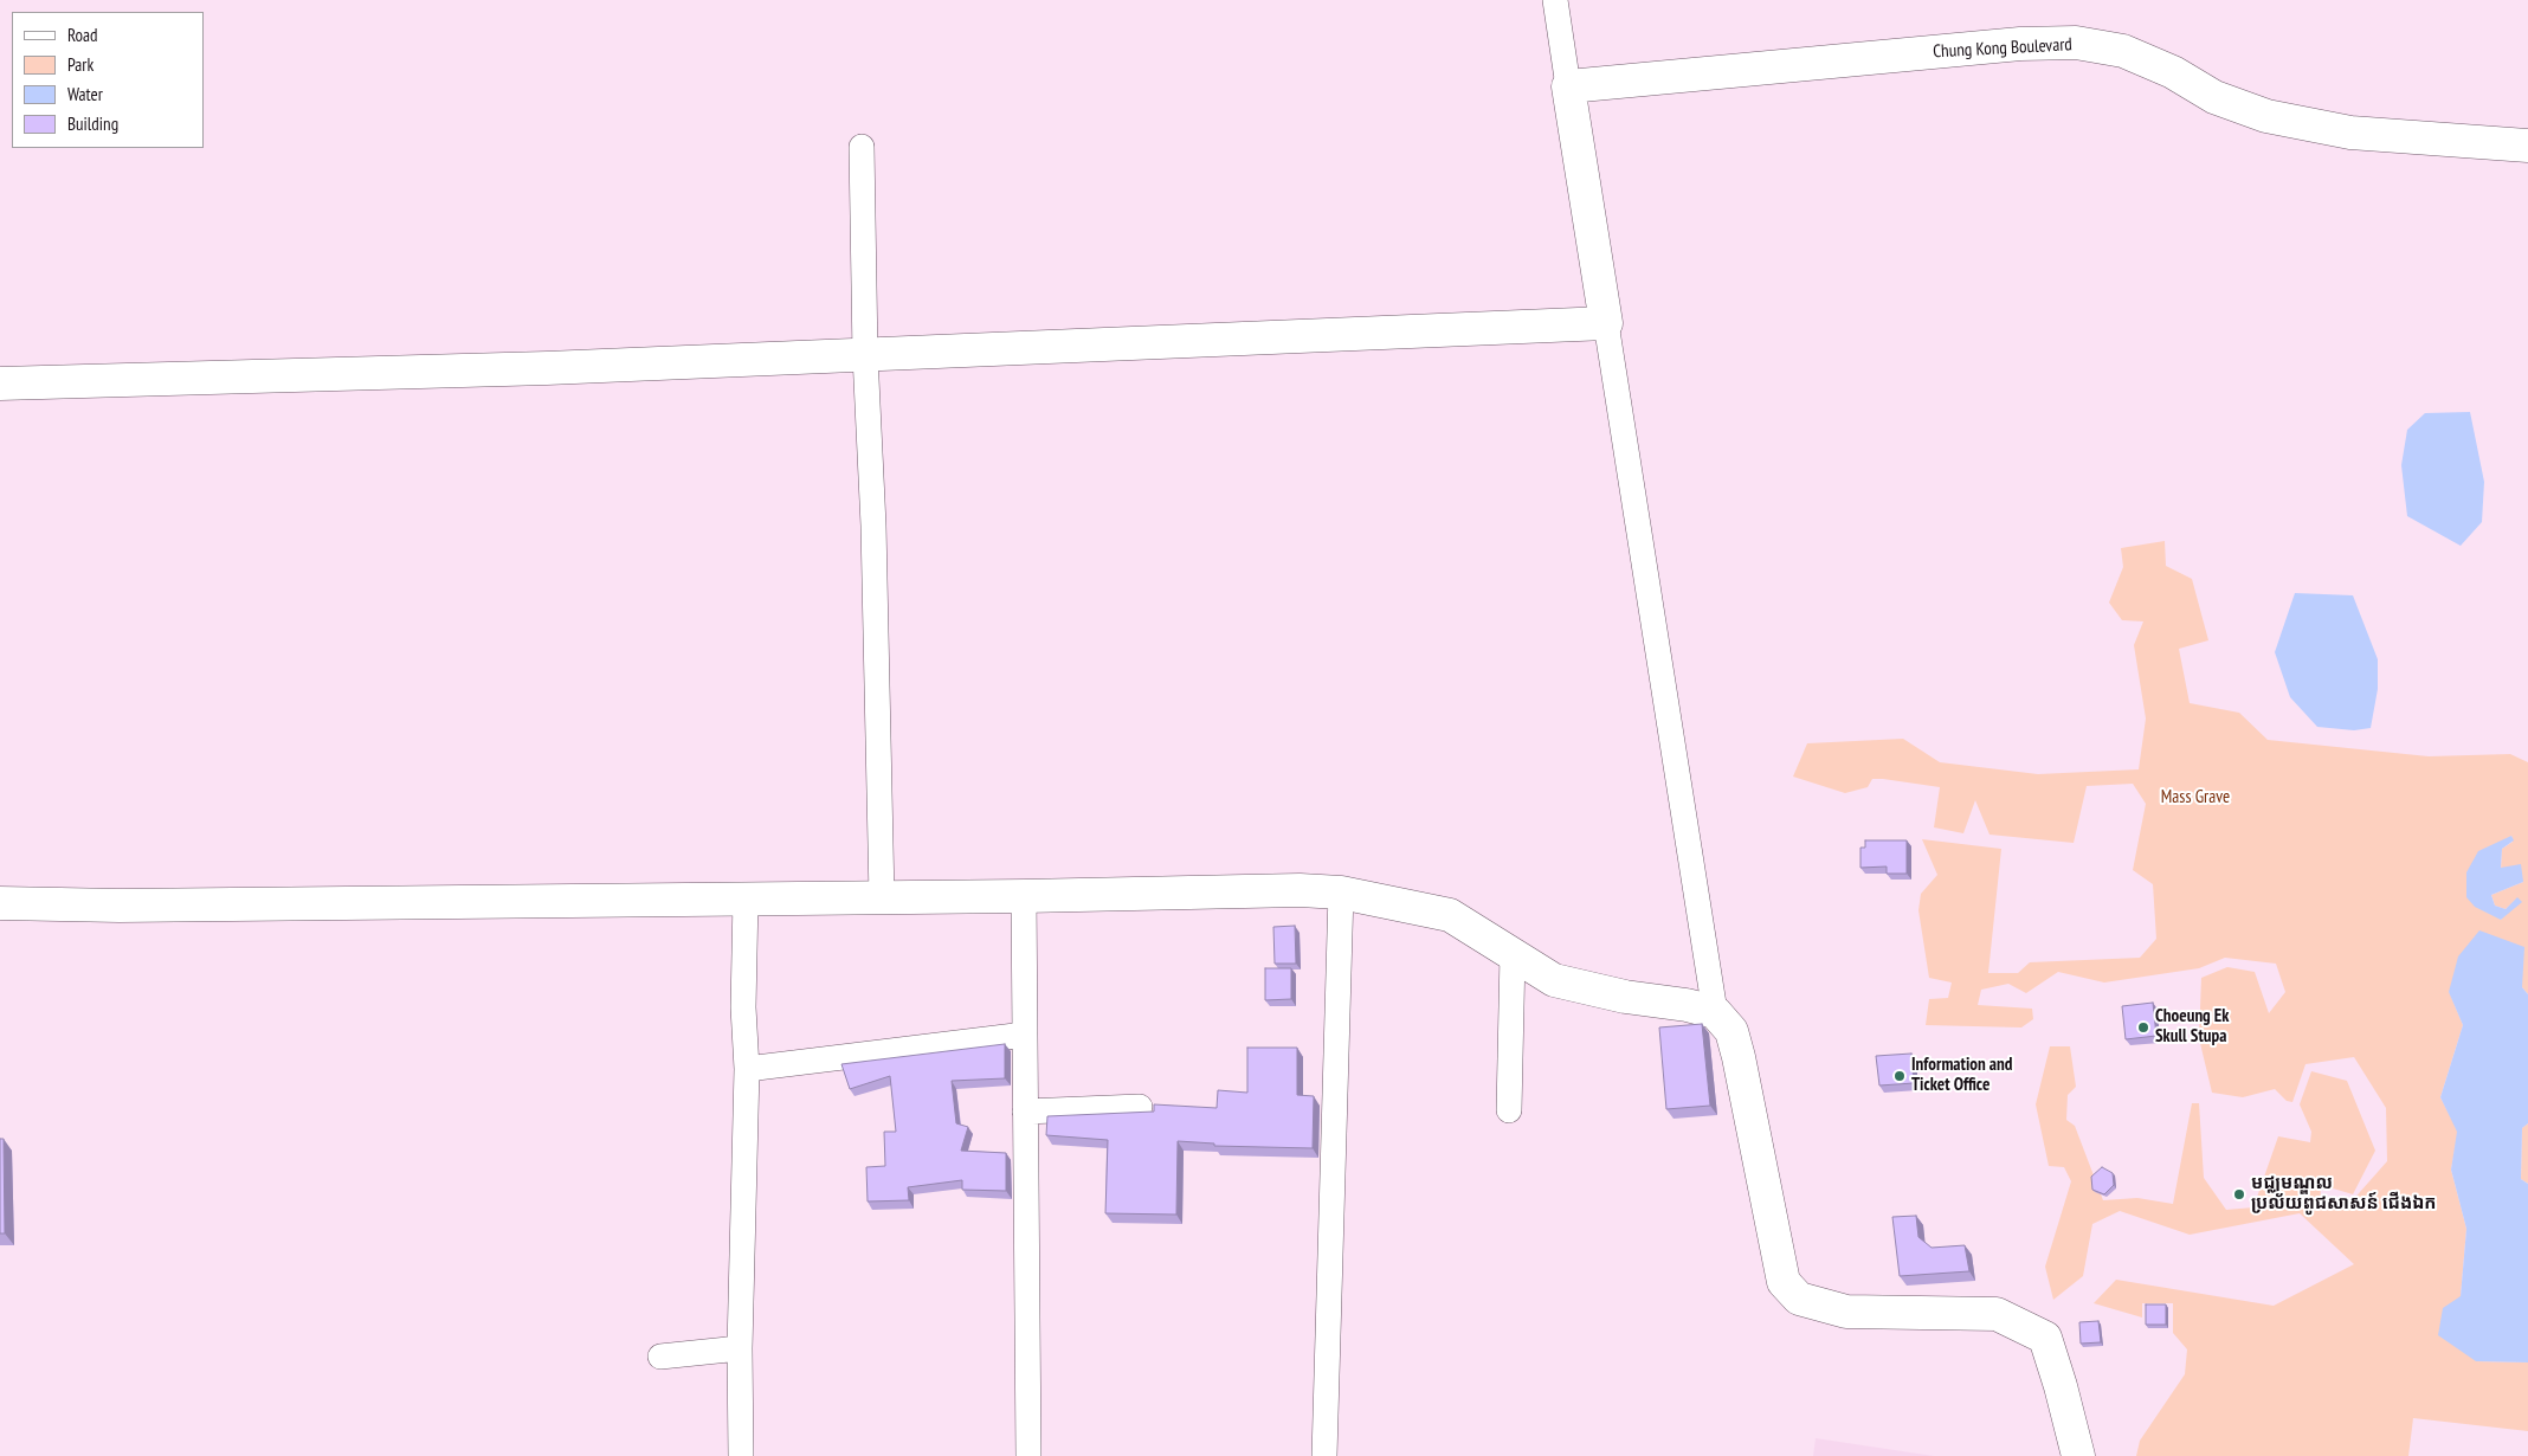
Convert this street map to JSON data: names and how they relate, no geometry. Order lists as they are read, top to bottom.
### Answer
{
  "streets": {
    "main road": ["Chung Kong Boulevard"]
  },
  "parks": ["Mass Grave"],
  "places": ["Choeung Ek Skull Stupa", "Information and Ticket Office", "មជ្ឈមណ្ឌល ប្រល័យពូជសាសន៍ ជើងឯក"],
  "legend": [
    "Road",
    "Park",
    "Water",
    "Building"
  ]
}
